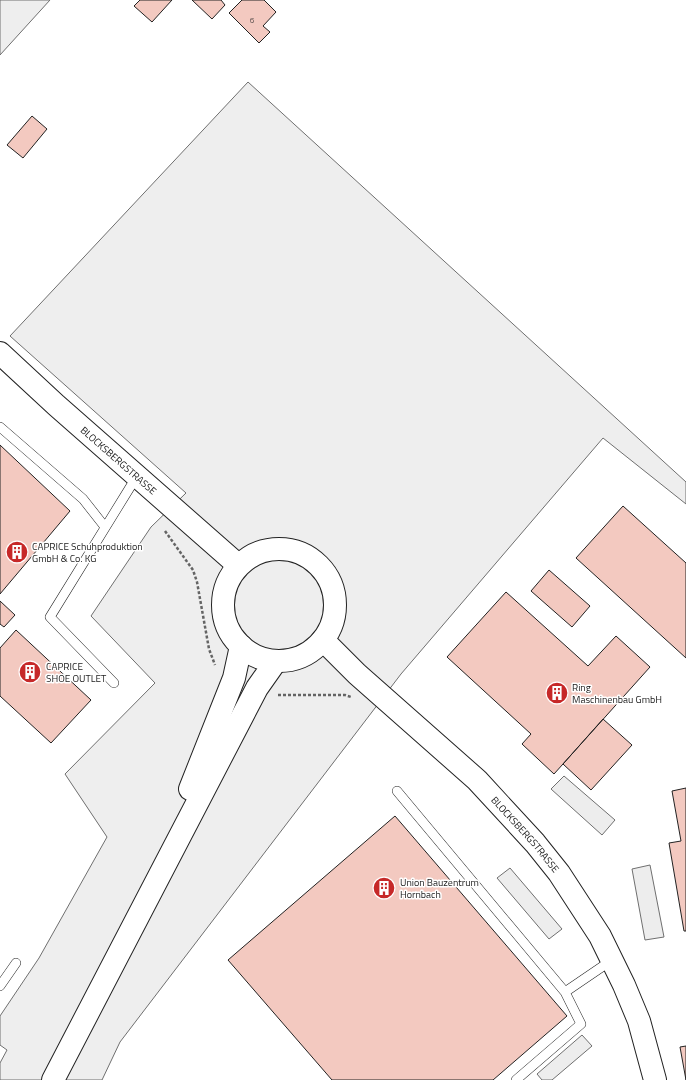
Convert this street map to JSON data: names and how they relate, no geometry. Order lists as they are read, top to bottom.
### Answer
{
  "streets": {
    "main road": ["BLOCKSBERGSTRASSE"]
  },
  "places": {
    "building": [
      "CAPRICE Schuhproduktion GmbH & Co. KG",
      "CAPRICE SHOE OUTLET",
      "Ring Maschinenbau GmbH",
      "Union Bauzentrum Hornbach"
    ]
  },
  "house_numbers": ["6"]
}
